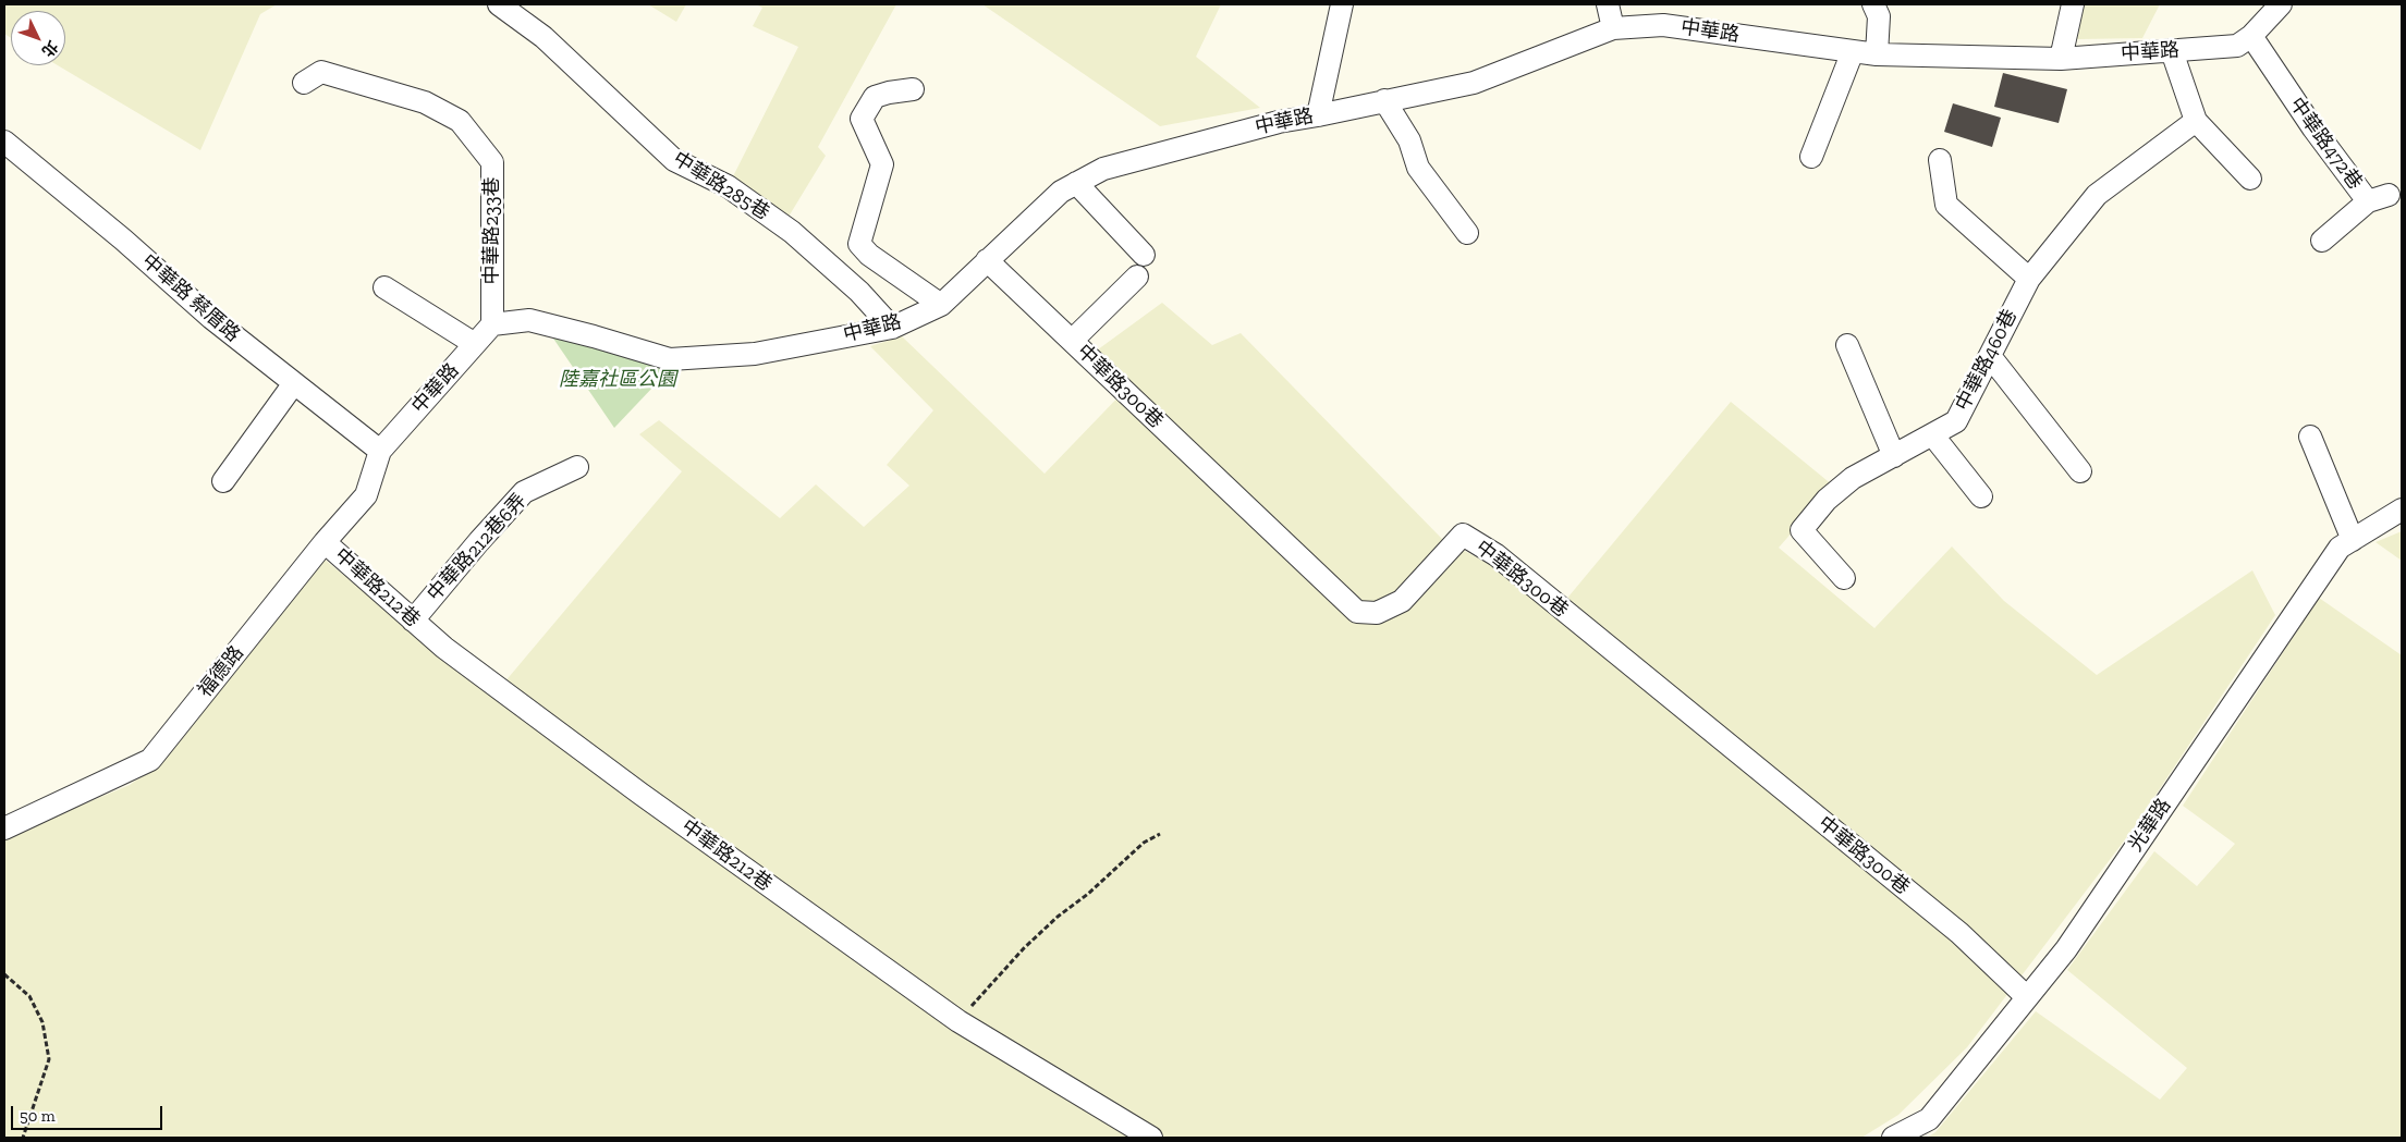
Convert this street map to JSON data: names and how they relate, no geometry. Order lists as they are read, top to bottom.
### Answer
{
  "streets": {
    "street": [
      "中華路",
      "中華路472巷",
      "中華路285巷",
      "中華路233巷",
      "中華路 蔡厝路",
      "中華路460巷",
      "中華路300巷",
      "中華路212巷6弄",
      "中華路212巷",
      "福德路",
      "光華路"
    ]
  },
  "crossings": [
    ["中華路", "中華路472巷"],
    ["中華路", "中華路285巷"],
    ["中華路", "中華路233巷"],
    ["中華路", "中華路 蔡厝路"],
    ["中華路", "中華路300巷"],
    ["中華路", "福德路"],
    ["中華路 蔡厝路", "福德路"],
    ["中華路300巷", "光華路"],
    ["中華路212巷6弄", "中華路212巷"],
    ["中華路212巷", "福德路"]
  ],
  "parks": ["陸嘉社區公園"],
  "scale_bar": "50 m",
  "north": "bottom right"
}
